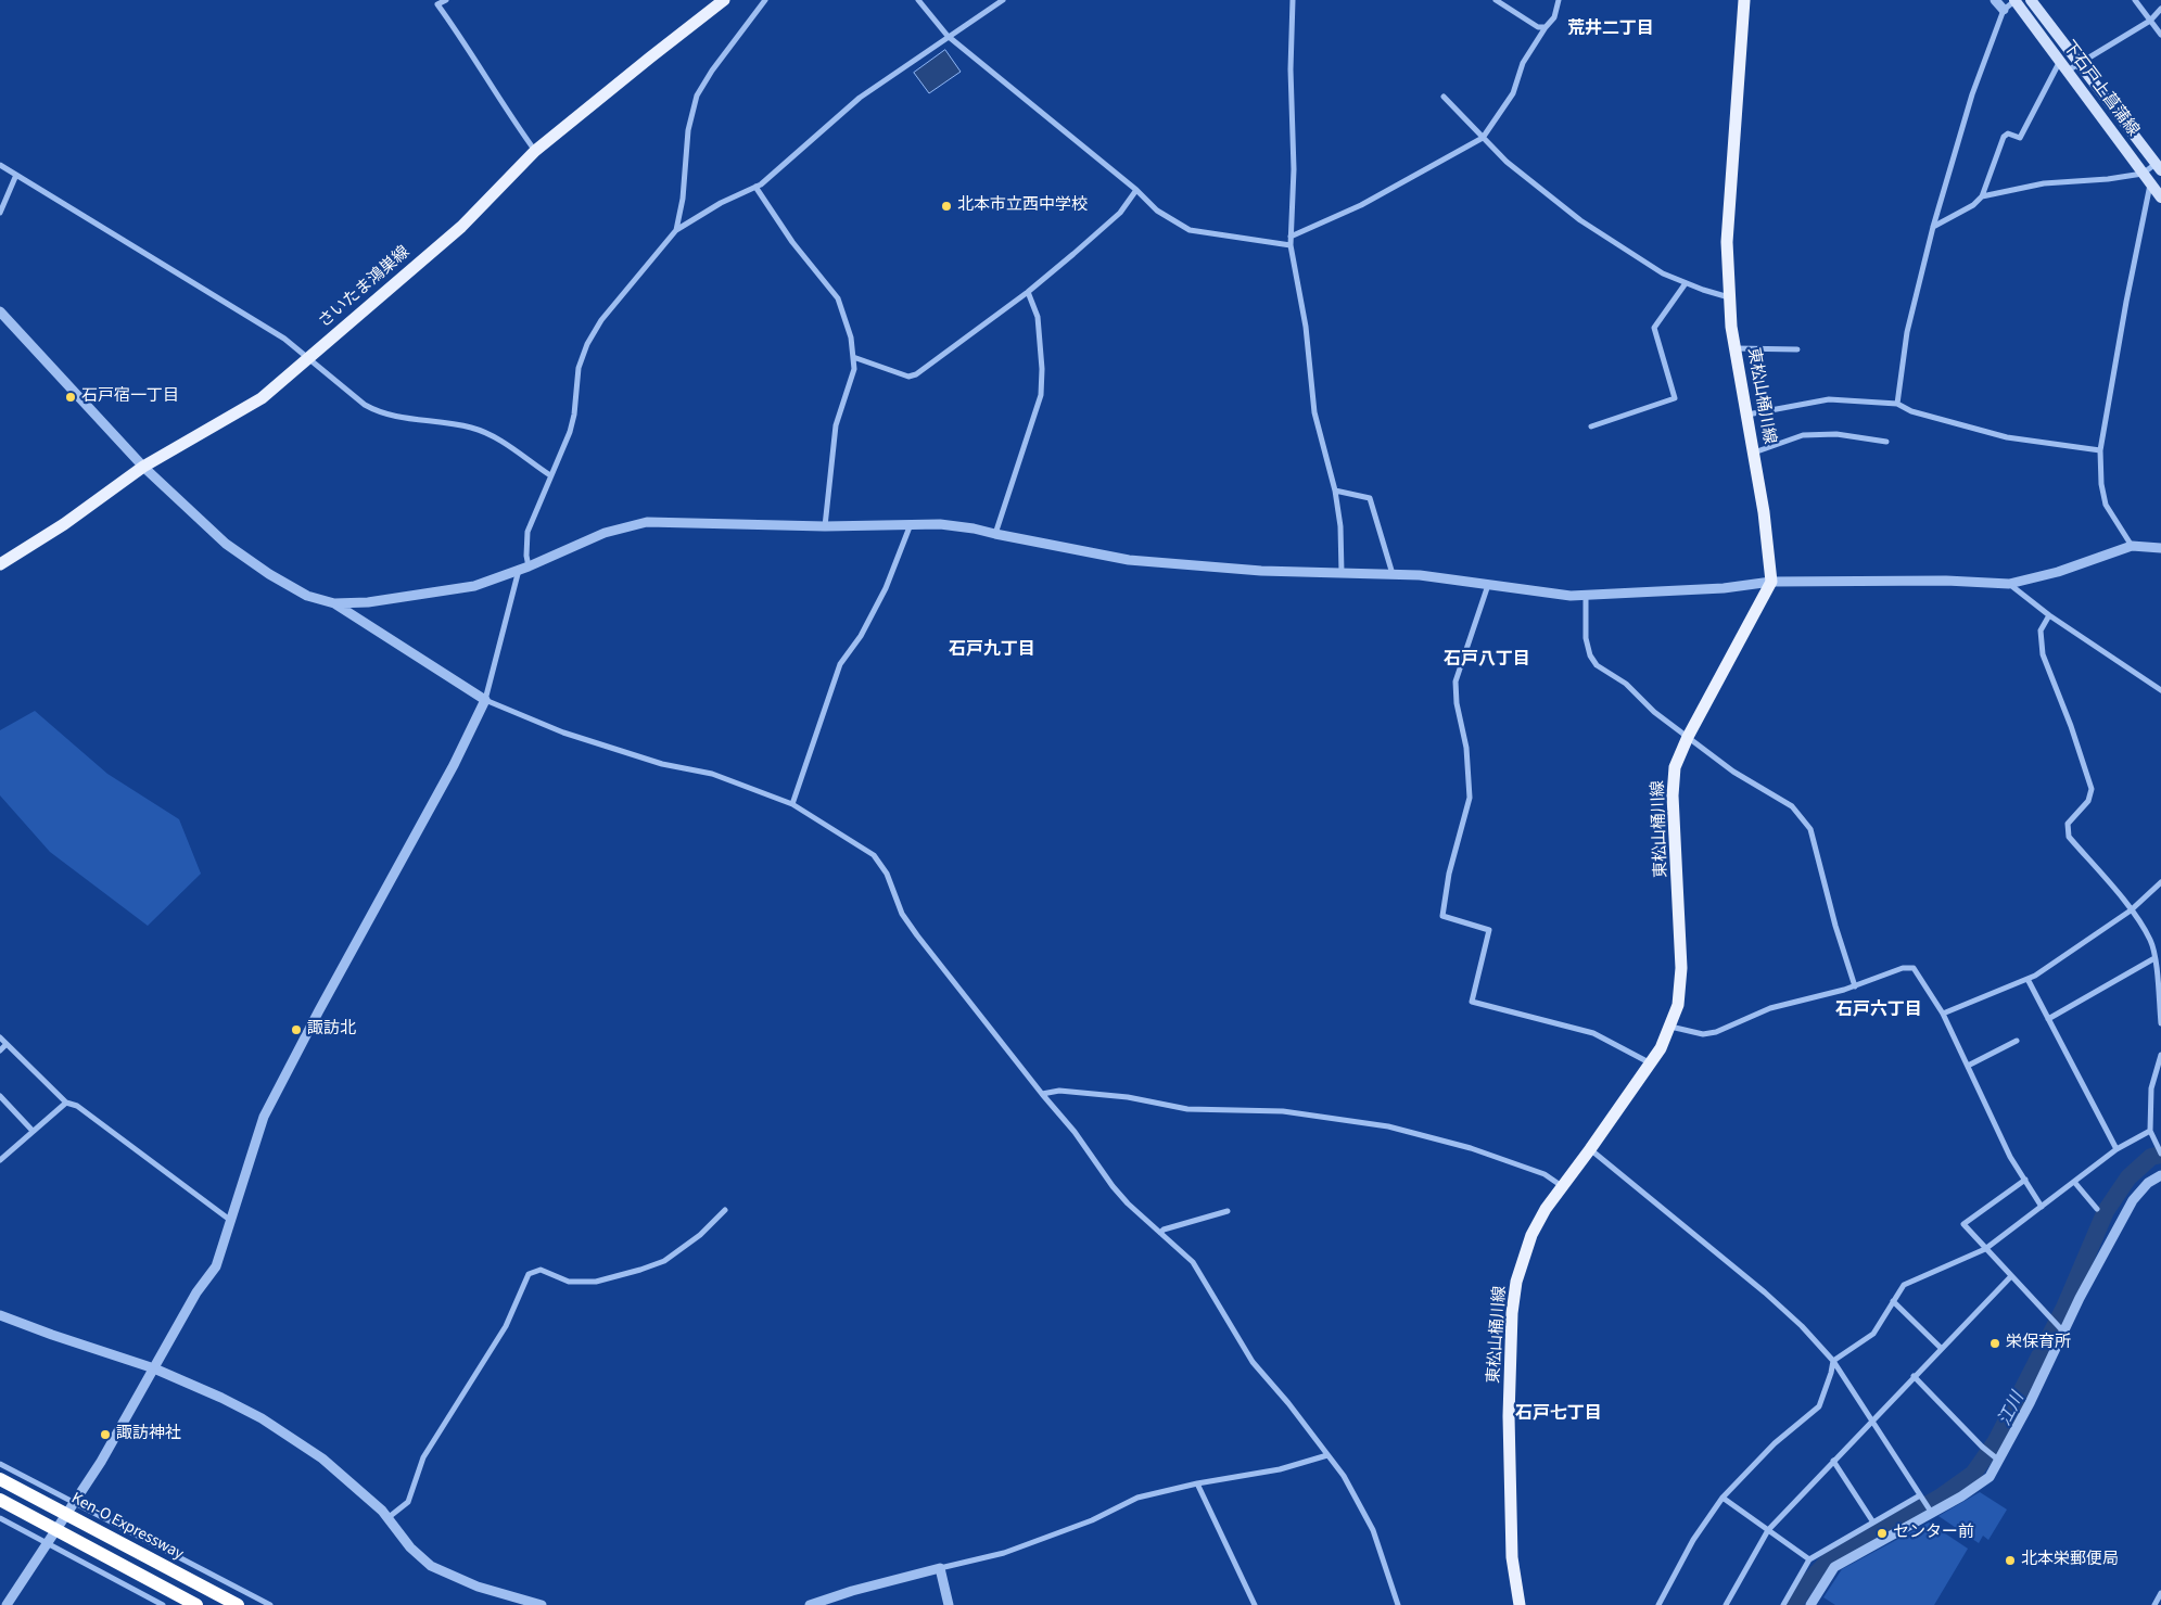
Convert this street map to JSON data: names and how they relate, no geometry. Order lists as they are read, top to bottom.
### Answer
{
  "streets": {
    "highway": ["Ken-O Expressway"],
    "main road": ["下石戸上菖蒲線", "さいたま鴻巣線", "東松山桶川線"]
  },
  "districts": [
    "荒井二丁目",
    "石戸九丁目",
    "石戸八丁目",
    "石戸六丁目",
    "石戸七丁目"
  ],
  "water": ["江川"],
  "places": [
    "北本市立西中学校",
    "石戸宿一丁目",
    "諏訪北",
    "栄保育所",
    "諏訪神社",
    "センター前",
    "北本栄郵便局"
  ]
}
